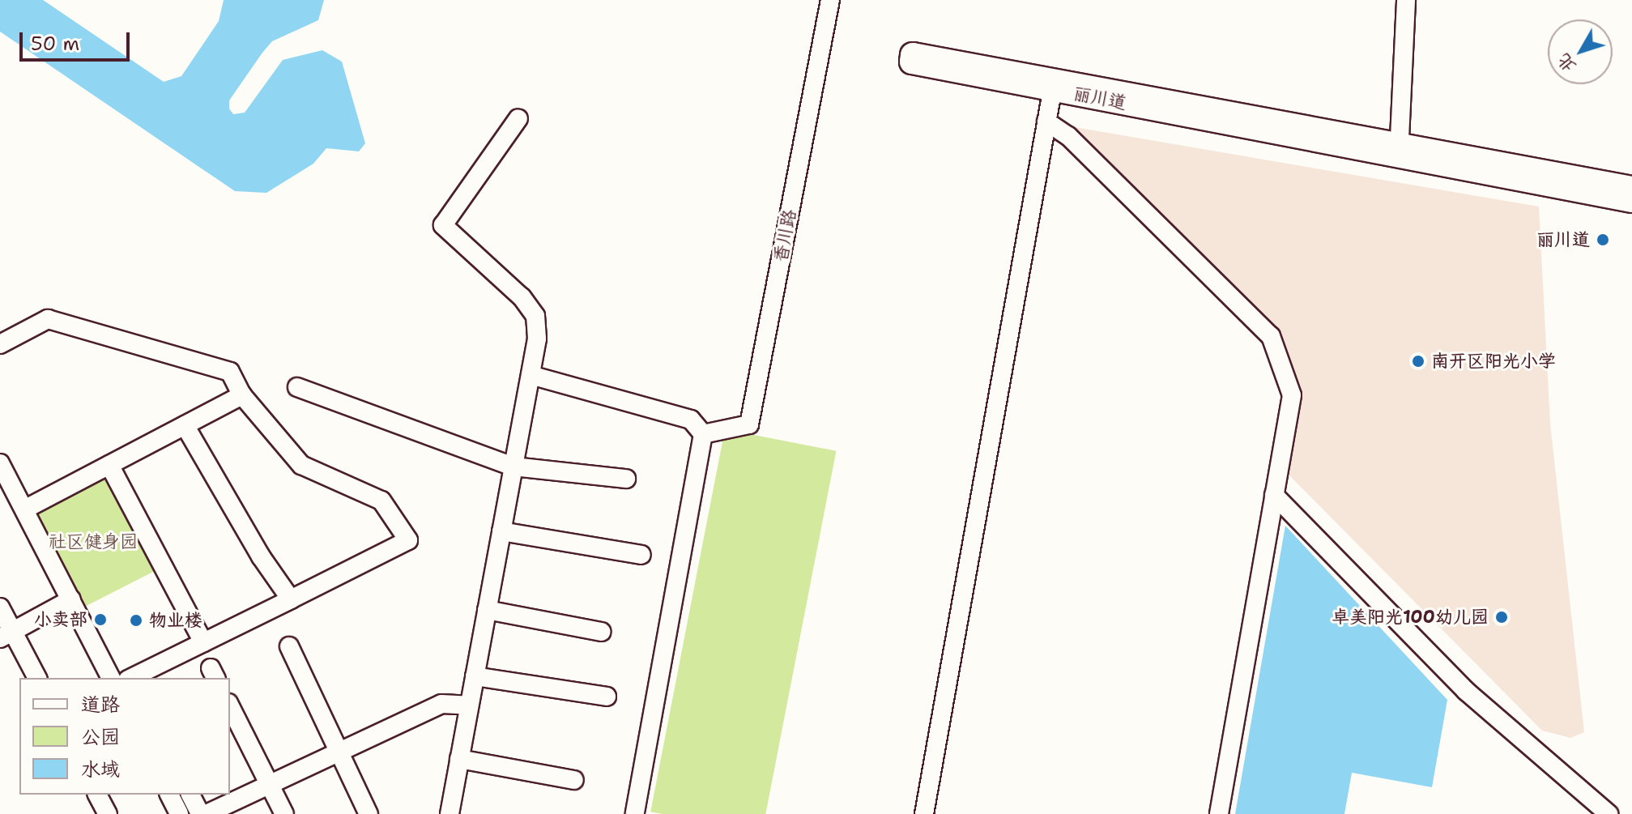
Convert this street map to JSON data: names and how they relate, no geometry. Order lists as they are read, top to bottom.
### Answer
{
  "streets": {
    "street": ["丽川道", "香川路"]
  },
  "parks": ["社区健身园"],
  "places": [
    "丽川道",
    "南开区阳光小学",
    "卓美阳光100幼儿园",
    "小卖部",
    "物业楼"
  ],
  "legend": ["道路", "公园", "水域"],
  "scale_bar": "50 m",
  "north": "bottom left"
}
